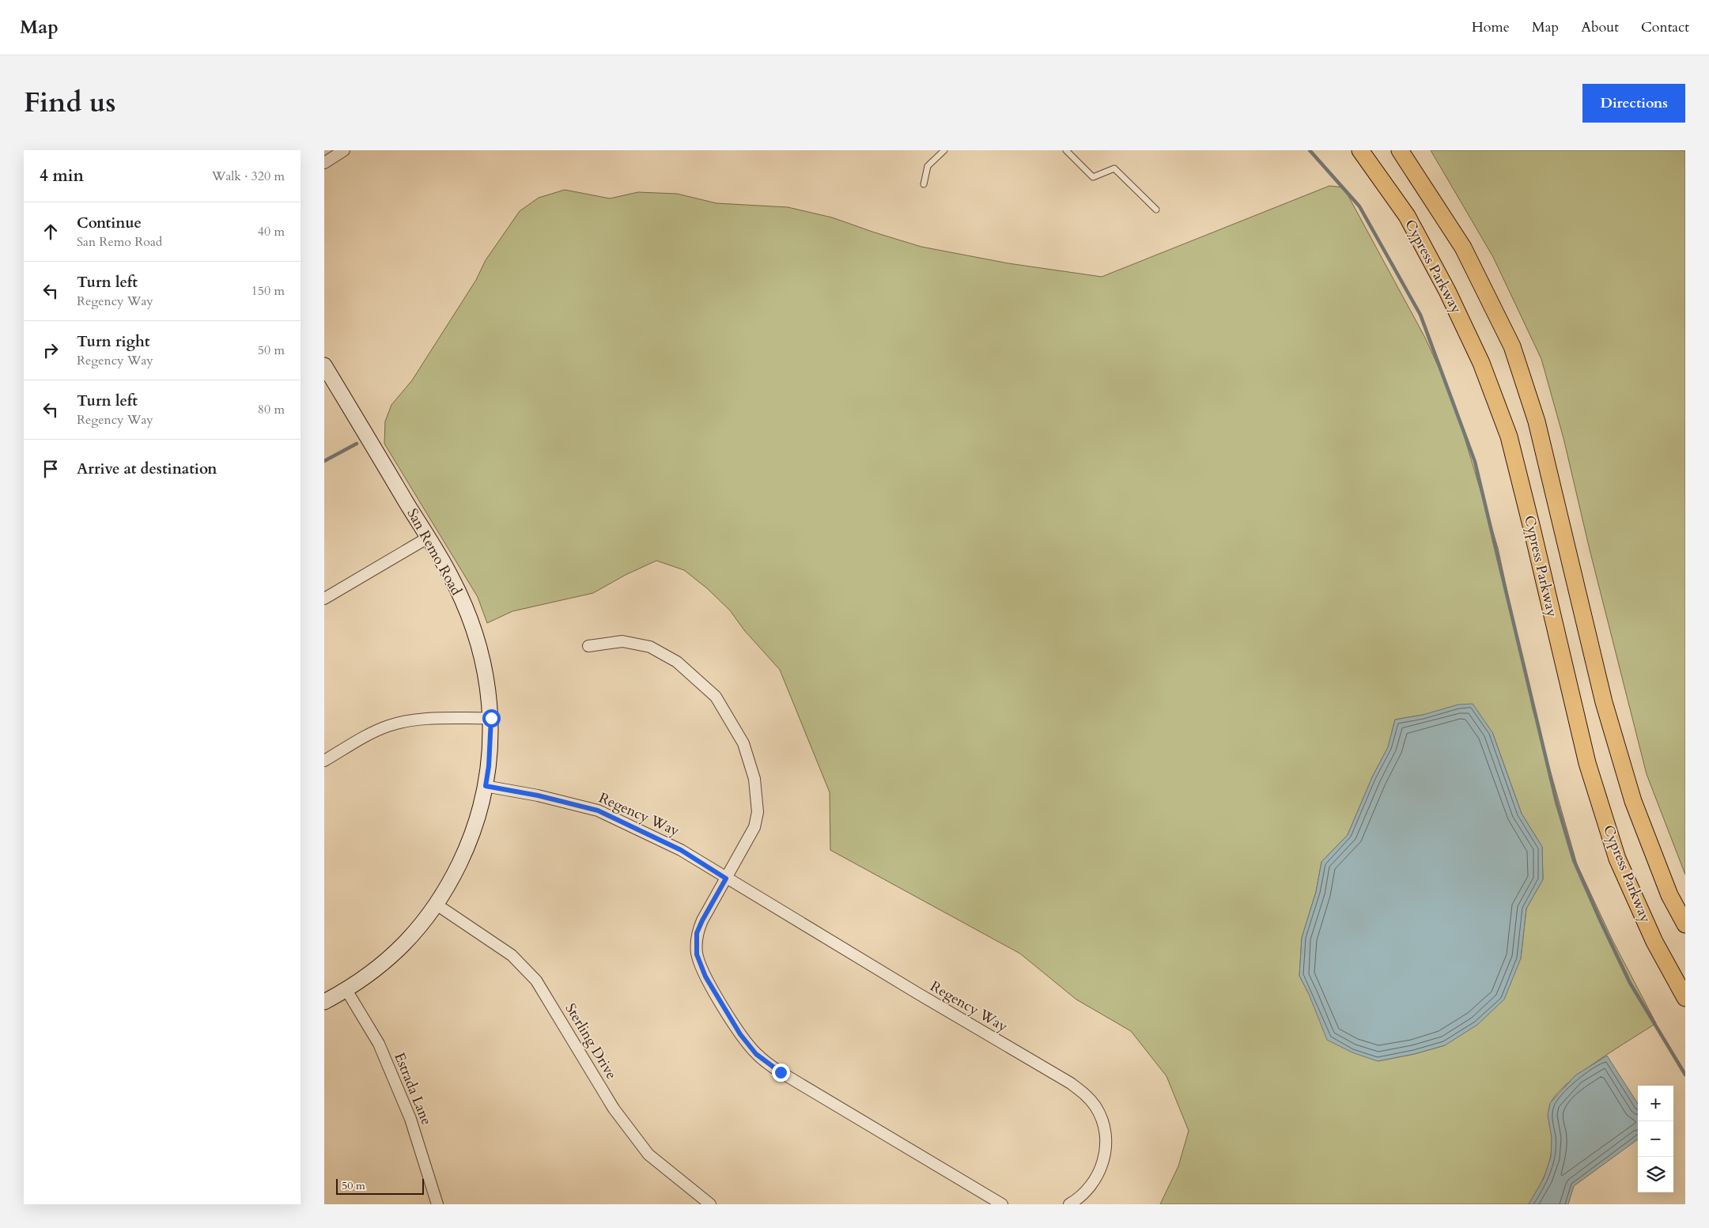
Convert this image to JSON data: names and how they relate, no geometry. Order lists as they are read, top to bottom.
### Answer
{
  "streets": {
    "main road": ["Cypress Parkway"],
    "street": [
      "San Remo Road",
      "Regency Way",
      "Sterling Drive",
      "Estrada Lane"
    ]
  },
  "crossings": [
    ["San Remo Road", "Regency Way"],
    ["San Remo Road", "Sterling Drive"],
    ["San Remo Road", "Estrada Lane"]
  ],
  "scale_bar": "50 m",
  "page": {
    "header": "Map",
    "nav": [
      "Home",
      "Map",
      "About",
      "Contact"
    ],
    "title": "Find us",
    "buttons": "Directions",
    "heading": ["4 min", "Walk · 320 m"],
    "list": [
      ["Continue", "San Remo Road", "40 m"],
      ["Turn left", "Regency Way", "150 m"],
      ["Turn right", "Regency Way", "50 m"],
      ["Turn left", "Regency Way", "80 m"],
      "Arrive at destination"
    ],
    "map_buttons": ["+", "−"],
    "scale": "50 m"
  }
}
